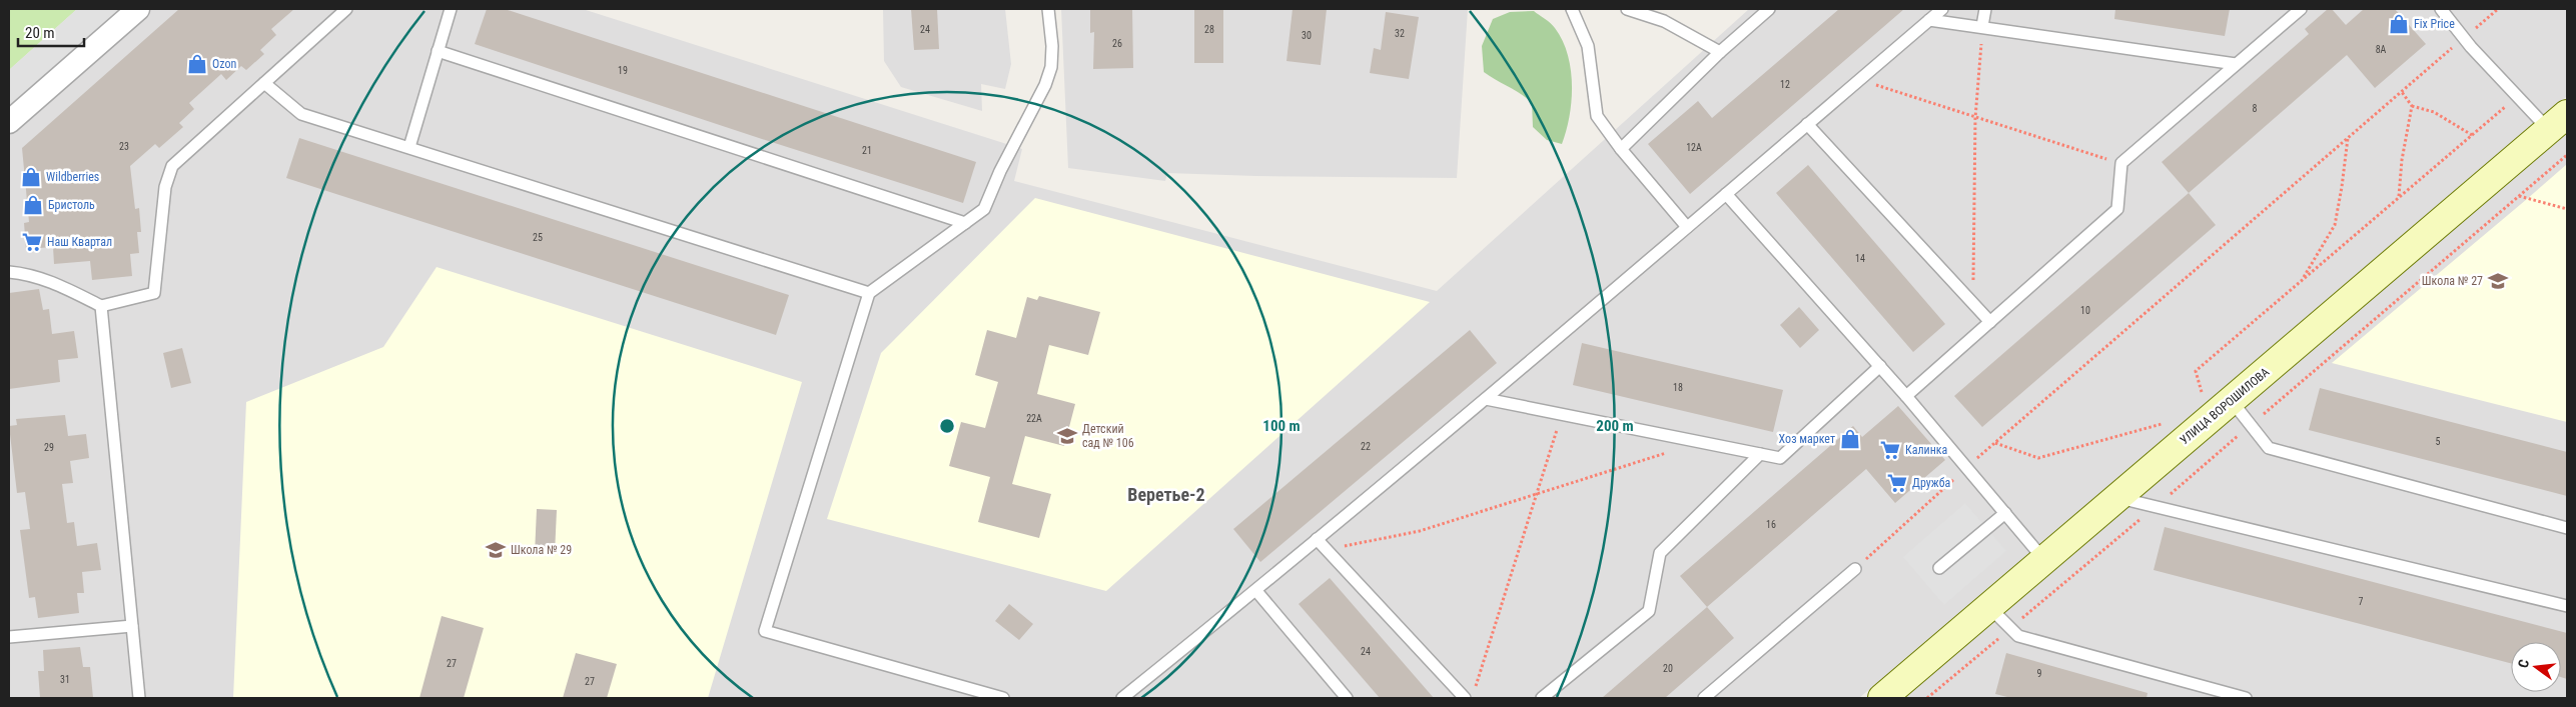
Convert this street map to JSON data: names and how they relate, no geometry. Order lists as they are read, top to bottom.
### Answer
{
  "streets": {
    "main road": ["УЛИЦА ВОРОШИЛОВА"]
  },
  "districts": ["Веретье-2"],
  "places": {
    "shop": [
      "Fix Price",
      "Ozon",
      "Wildberries",
      "Бристоль",
      "Хоз маркет"
    ],
    "supermarket": ["Наш Квартал", "Калинка", "Дружба"],
    "school or university": ["Школа № 27", "Детский сад № 106", "Школа № 29"]
  },
  "house_numbers": [
    "24",
    "28",
    "32",
    "30",
    "26",
    "8А",
    "19",
    "12",
    "8",
    "23",
    "12А",
    "21",
    "25",
    "14",
    "10",
    "18",
    "22А",
    "5",
    "22",
    "29",
    "16",
    "7",
    "24",
    "27",
    "20",
    "9",
    "31",
    "27"
  ],
  "scale_bar": "20 m",
  "north": "left",
  "rings": ["100 m", "200 m"]
}
